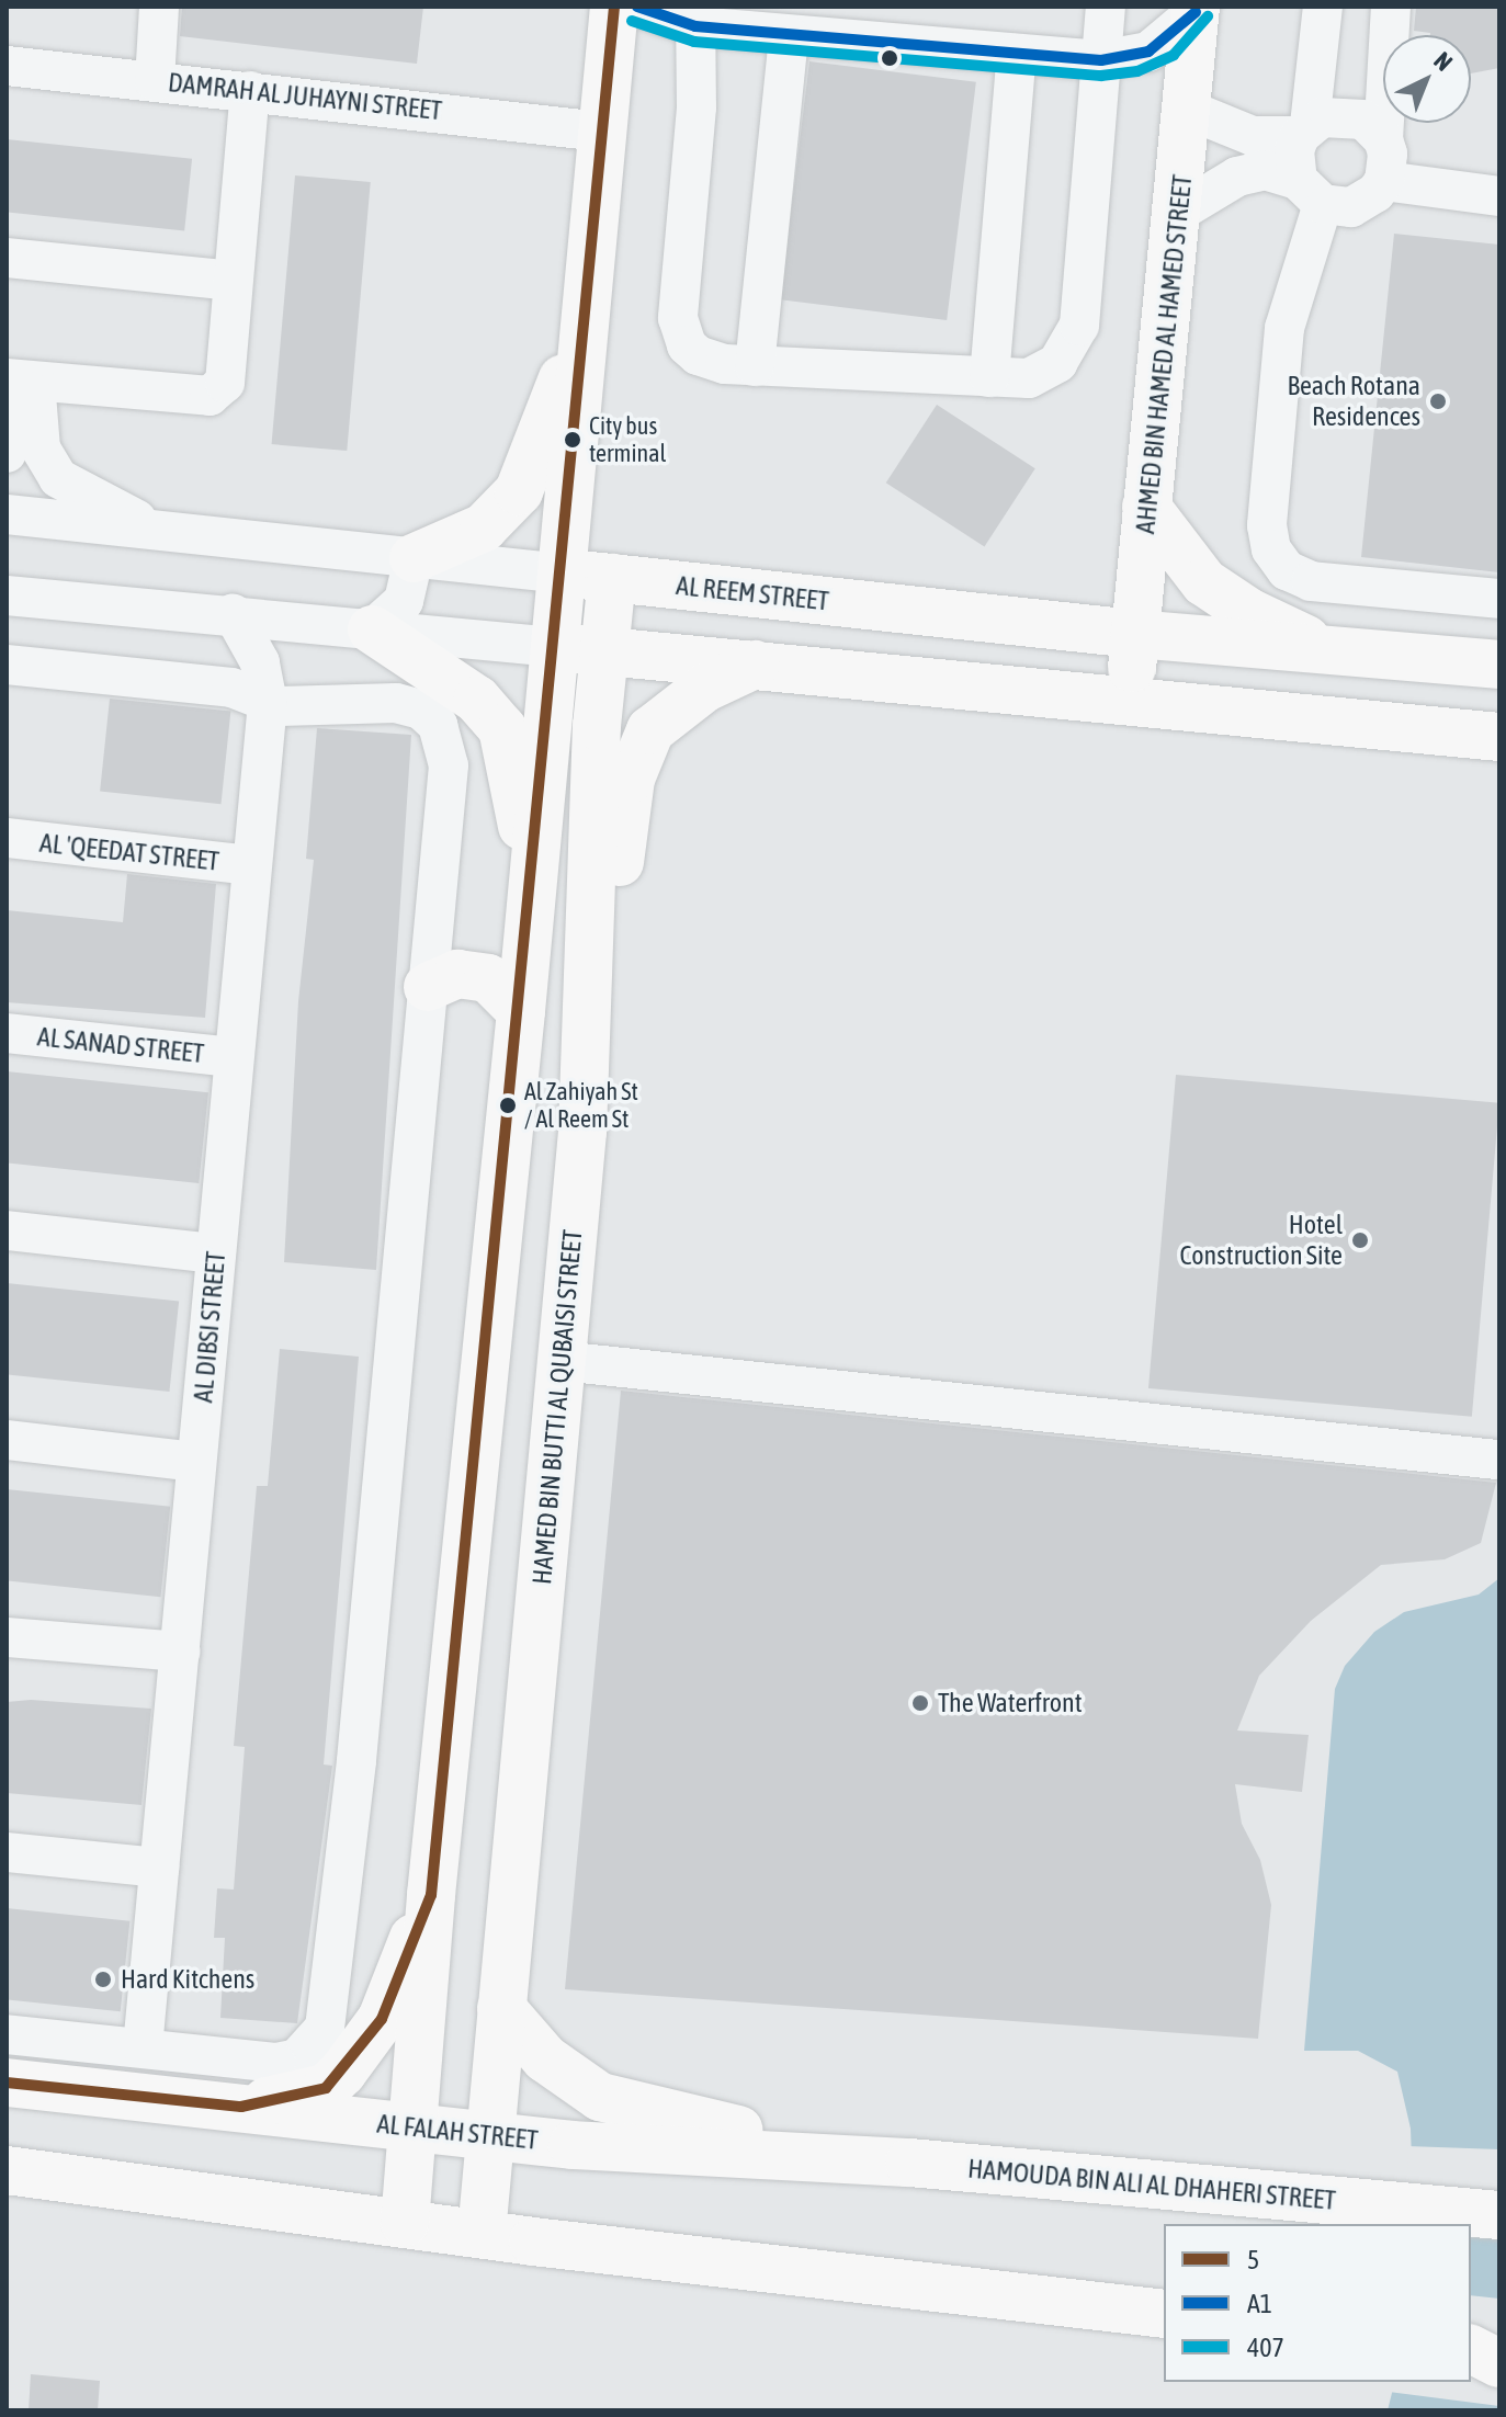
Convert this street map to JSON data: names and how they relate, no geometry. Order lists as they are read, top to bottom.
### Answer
{
  "streets": {
    "main road": [
      "AHMED BIN HAMED AL HAMED STREET",
      "AL REEM STREET",
      "HAMED BIN BUTTI AL QUBAISI STREET",
      "AL FALAH STREET",
      "HAMOUDA BIN ALI AL DHAHERI STREET"
    ],
    "street": [
      "DAMRAH AL JUHAYNI STREET",
      "AL 'QEEDAT STREET",
      "AL SANAD STREET",
      "AL DIBSI STREET"
    ]
  },
  "crossings": [
    ["AHMED BIN HAMED AL HAMED STREET", "AL REEM STREET"],
    ["AL REEM STREET", "HAMED BIN BUTTI AL QUBAISI STREET"],
    ["AL 'QEEDAT STREET", "AL DIBSI STREET"],
    ["AL SANAD STREET", "AL DIBSI STREET"],
    ["HAMED BIN BUTTI AL QUBAISI STREET", "AL FALAH STREET"],
    ["AL FALAH STREET", "HAMOUDA BIN ALI AL DHAHERI STREET"]
  ],
  "places": [
    "Beach Rotana Residences",
    "City bus terminal",
    "Al Zahiyah St / Al Reem St",
    "Hotel Construction Site",
    "The Waterfront",
    "Hard Kitchens"
  ],
  "lines": ["transit line 5", "transit line A1", "transit line 407"],
  "legend": ["5", "A1", "407"],
  "north": "top right"
}
